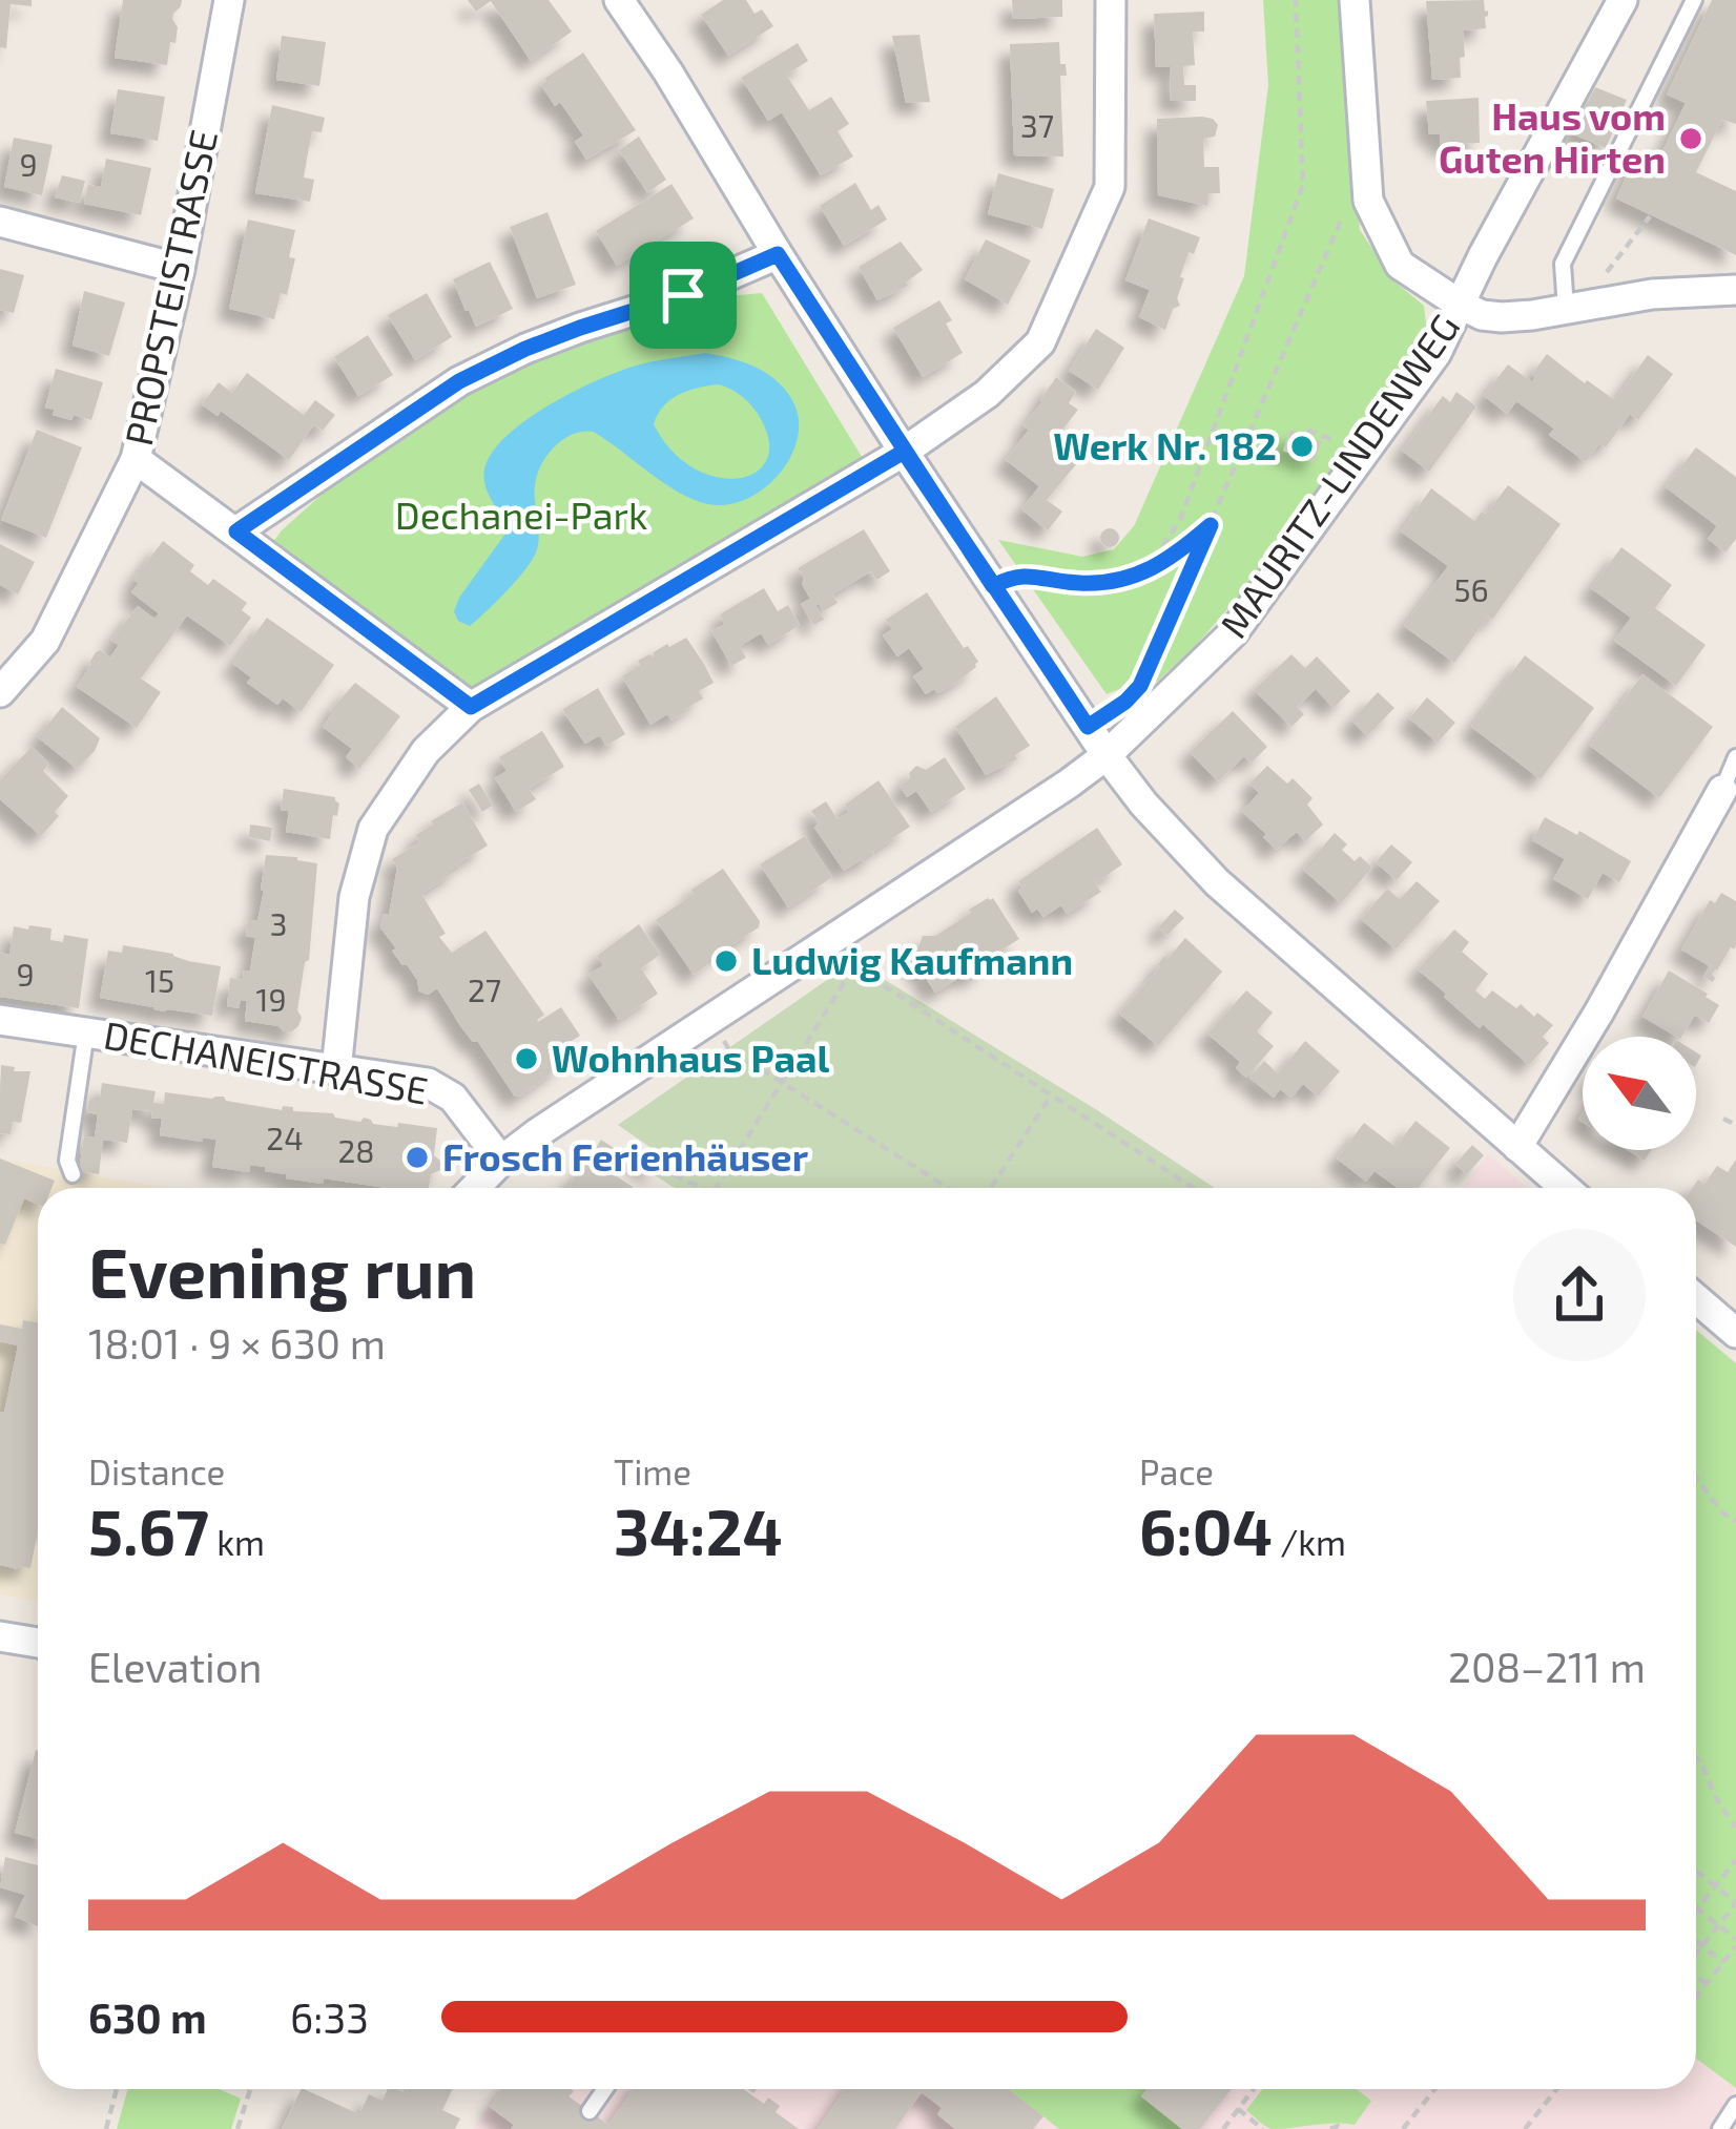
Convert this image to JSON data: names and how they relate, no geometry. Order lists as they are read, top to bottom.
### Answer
{
  "streets": {
    "street": ["PROPSTEISTRASSE", "MAURITZ-LINDENWEG", "DECHANEISTRASSE"]
  },
  "crossings": [
    ["MAURITZ-LINDENWEG", "DECHANEISTRASSE"]
  ],
  "parks": ["Dechanei-Park"],
  "places": [
    "Haus vom Guten Hirten",
    "Werk Nr. 182",
    "Ludwig Kaufmann",
    "Wohnhaus Paal",
    "Frosch Ferienhäuser"
  ],
  "house_numbers": [
    "37",
    "9",
    "56",
    "3",
    "9",
    "15",
    "27",
    "19",
    "24",
    "28"
  ],
  "north": "top left",
  "page": {
    "heading": ["Evening run", "18:01 · 9 × 630 m"],
    "stats": [
      ["Distance", "5.67 km"],
      ["Time", "34:24"],
      ["Pace", "6:04 /km"]
    ],
    "chart": ["Elevation", "208–211 m"],
    "list": [
      {
        "name": "630 m",
        "note": "6:33"
      }
    ]
  }
}
